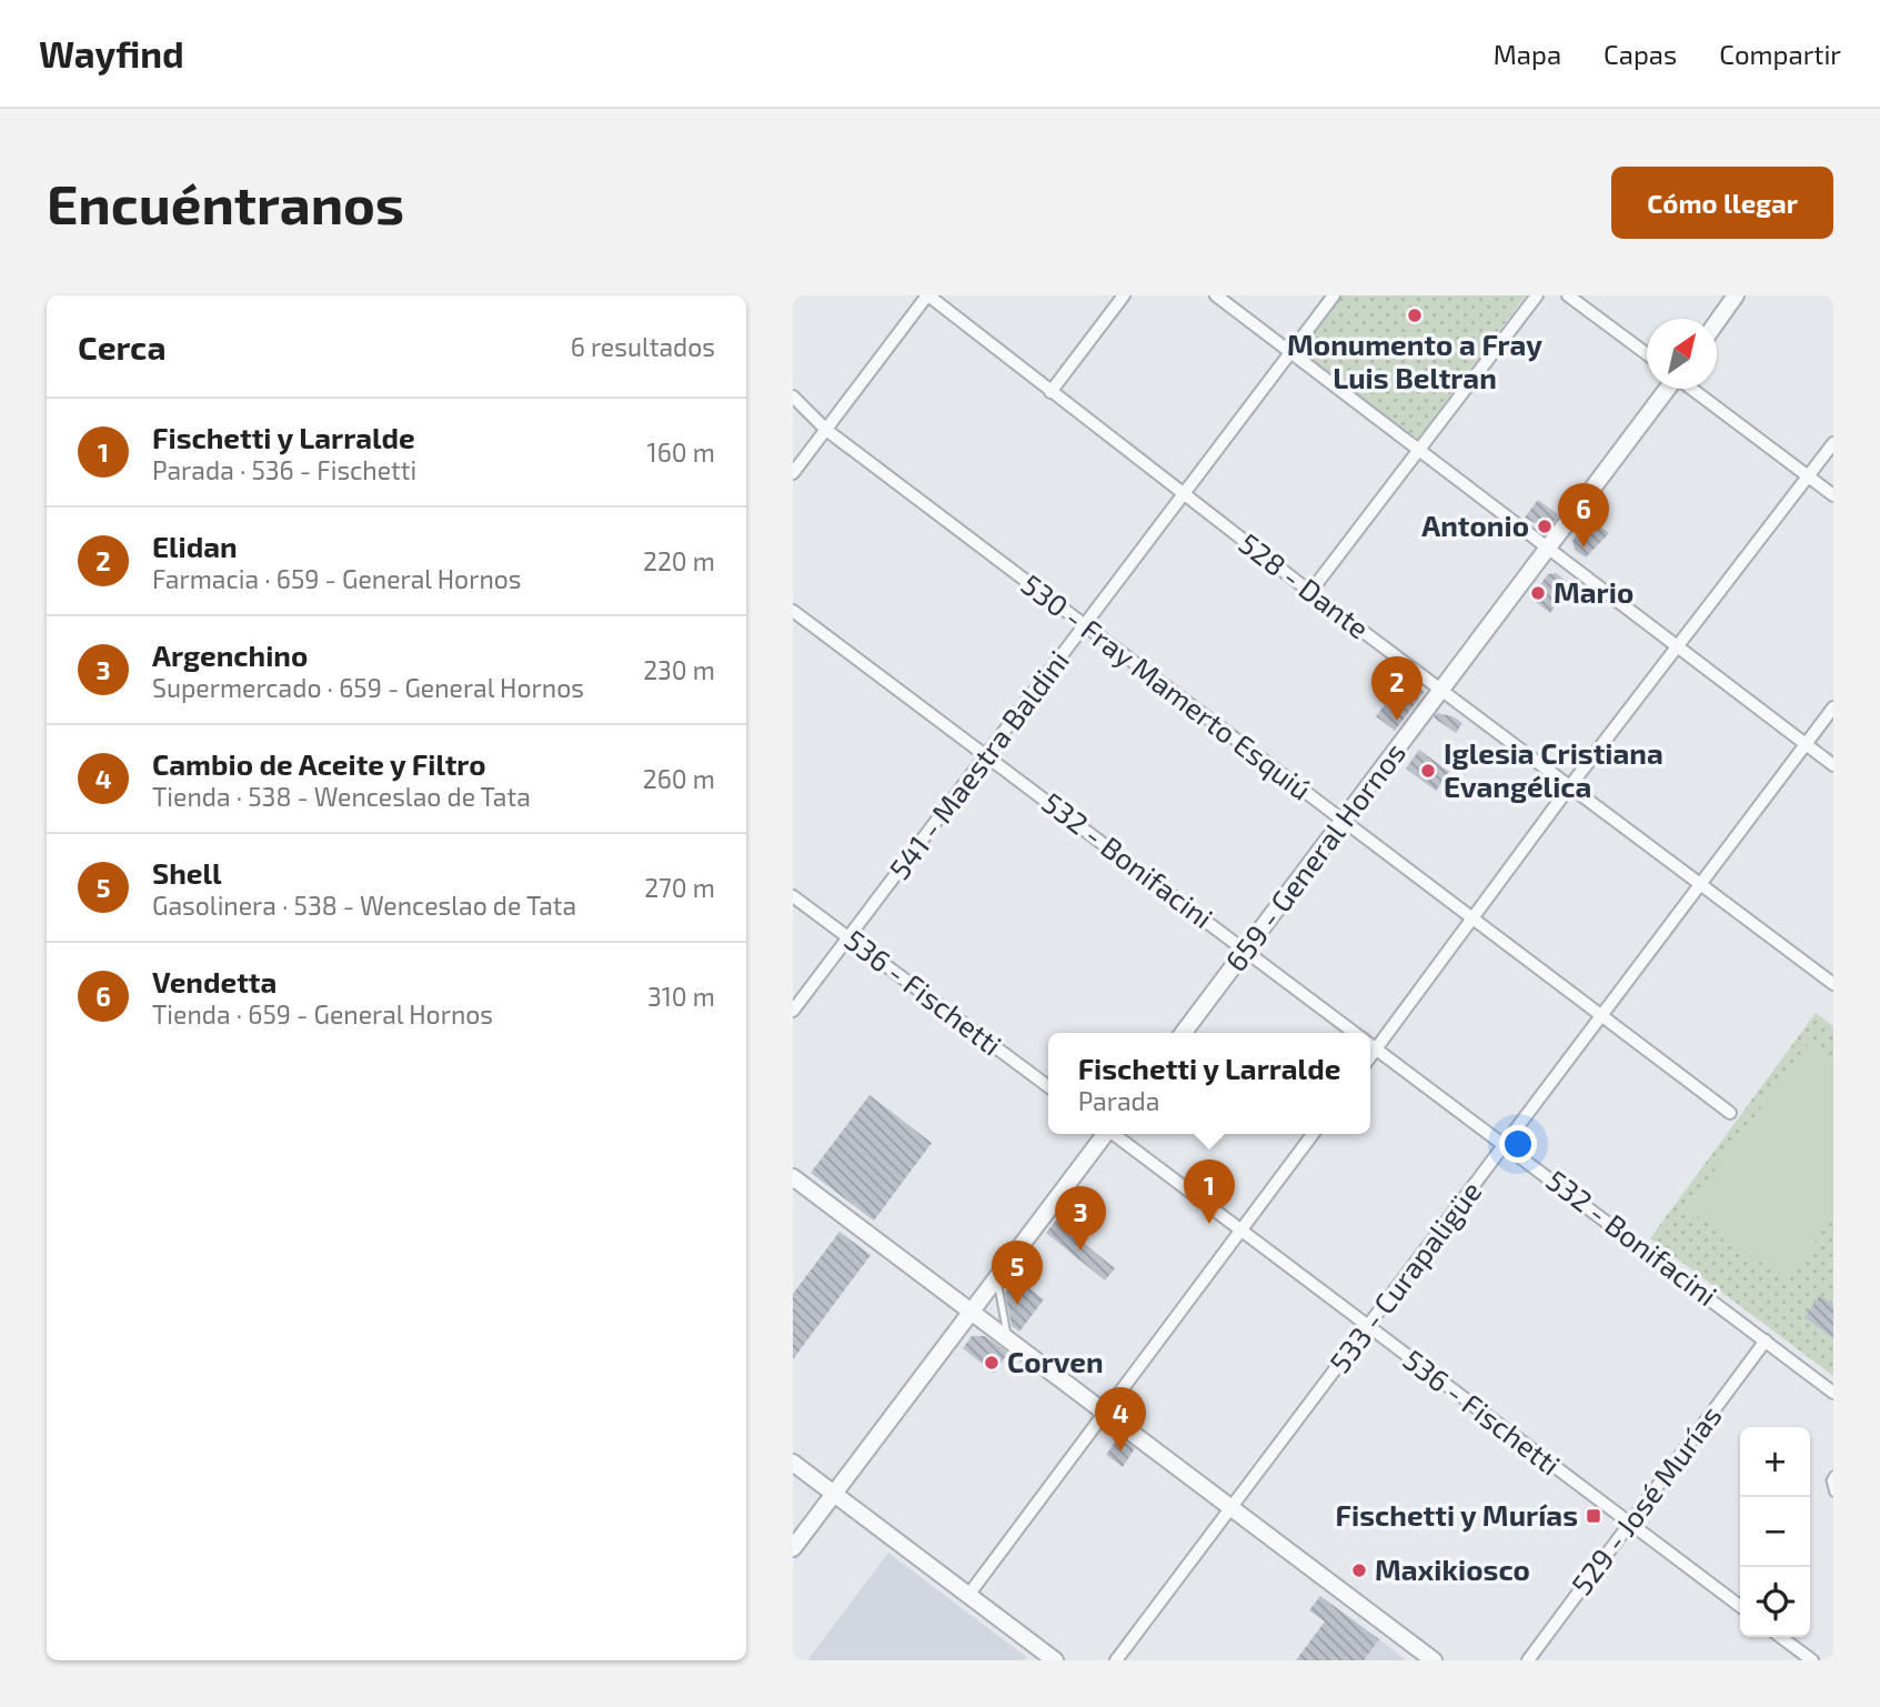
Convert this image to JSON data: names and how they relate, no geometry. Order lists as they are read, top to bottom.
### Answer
{
  "streets": {
    "street": [
      "528 - Dante",
      "530 - Fray Mamerto Esquiú",
      "541 - Maestra Baldini",
      "659 - General Hornos",
      "532 - Bonifacini",
      "536 - Fischetti",
      "533 - Curapaligüe",
      "529 - José Murías"
    ]
  },
  "crossings": [
    ["528 - Dante", "541 - Maestra Baldini"],
    ["528 - Dante", "659 - General Hornos"],
    ["528 - Dante", "533 - Curapaligüe"],
    ["530 - Fray Mamerto Esquiú", "541 - Maestra Baldini"],
    ["530 - Fray Mamerto Esquiú", "659 - General Hornos"],
    ["530 - Fray Mamerto Esquiú", "533 - Curapaligüe"],
    ["541 - Maestra Baldini", "532 - Bonifacini"],
    ["541 - Maestra Baldini", "536 - Fischetti"],
    ["659 - General Hornos", "532 - Bonifacini"],
    ["532 - Bonifacini", "533 - Curapaligüe"],
    ["532 - Bonifacini", "529 - José Murías"],
    ["536 - Fischetti", "533 - Curapaligüe"],
    ["536 - Fischetti", "529 - José Murías"]
  ],
  "places": {
    "other": [
      "Monumento a Fray Luis Beltran",
      "Antonio",
      "Mario",
      "Iglesia Cristiana Evangélica",
      "Corven",
      "Maxikiosco"
    ],
    "transit": ["Fischetti y Murías"]
  },
  "north": "top right",
  "page": {
    "header": "Wayfind",
    "nav": ["Mapa", "Capas", "Compartir"],
    "buttons": "Cómo llegar",
    "title": "Encuéntranos",
    "heading": ["Cerca", "6 resultados"],
    "list": [
      {
        "mark": "1",
        "name": "Fischetti y Larralde",
        "note": "Parada · 536 - Fischetti",
        "value": "160 m"
      },
      {
        "mark": "2",
        "name": "Elidan",
        "note": "Farmacia · 659 - General Hornos",
        "value": "220 m"
      },
      {
        "mark": "3",
        "name": "Argenchino",
        "note": "Supermercado · 659 - General Hornos",
        "value": "230 m"
      },
      {
        "mark": "4",
        "name": "Cambio de Aceite y Filtro",
        "note": "Tienda · 538 - Wenceslao de Tata",
        "value": "260 m"
      },
      {
        "mark": "5",
        "name": "Shell",
        "note": "Gasolinera · 538 - Wenceslao de Tata",
        "value": "270 m"
      },
      {
        "mark": "6",
        "name": "Vendetta",
        "note": "Tienda · 659 - General Hornos",
        "value": "310 m"
      }
    ],
    "pins": [
      "6",
      "2",
      "1",
      "3",
      "5",
      "4"
    ],
    "popup": ["Fischetti y Larralde", "Parada"],
    "map_buttons": ["+", "−"]
  }
}
